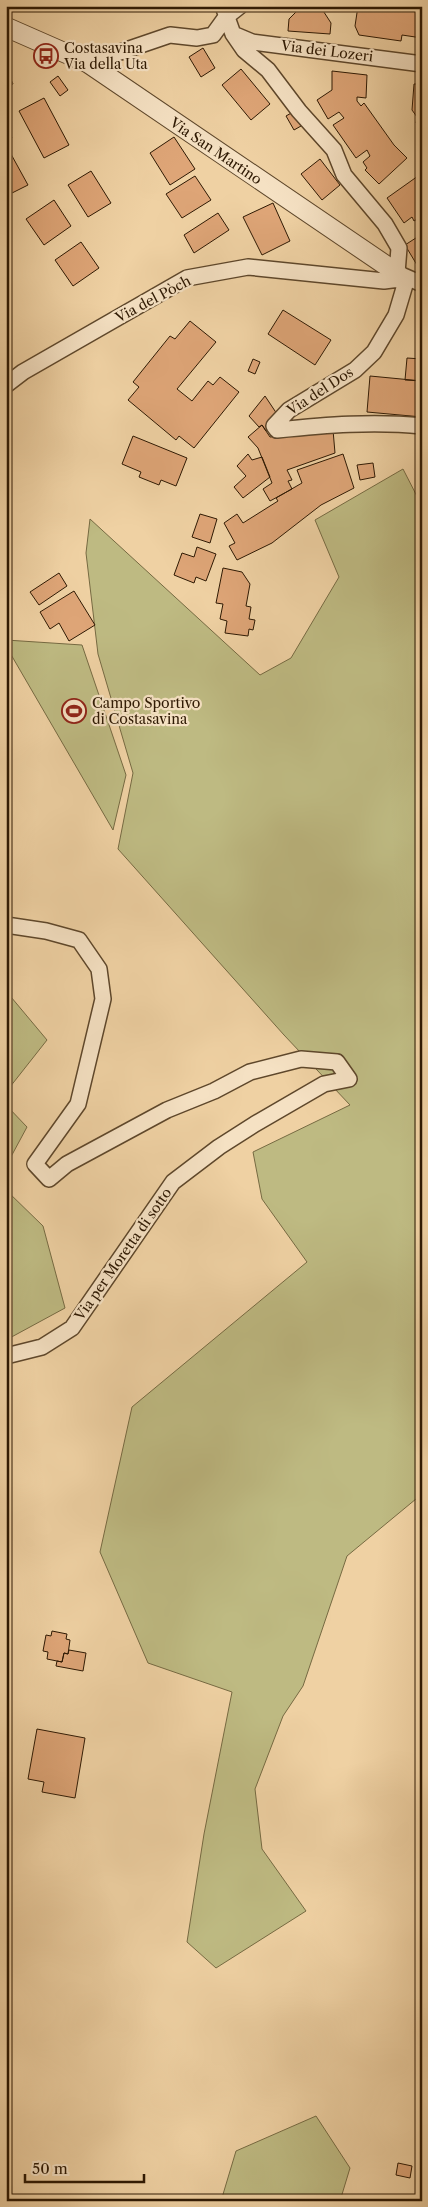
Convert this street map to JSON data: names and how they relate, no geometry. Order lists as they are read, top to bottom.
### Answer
{
  "streets": {
    "street": [
      "Via dei Lozeri",
      "Via San Martino",
      "Via del Pòch",
      "Via del Dos",
      "Via per Moretta di sotto"
    ]
  },
  "crossings": [
    ["Via San Martino", "Via del Pòch"],
    ["Via San Martino", "Via del Dos"],
    ["Via del Pòch", "Via del Dos"]
  ],
  "places": {
    "bus stop": ["Costasavina Via della Uta"],
    "sports": ["Campo Sportivo di Costasavina"]
  },
  "scale_bar": "50 m"
}
